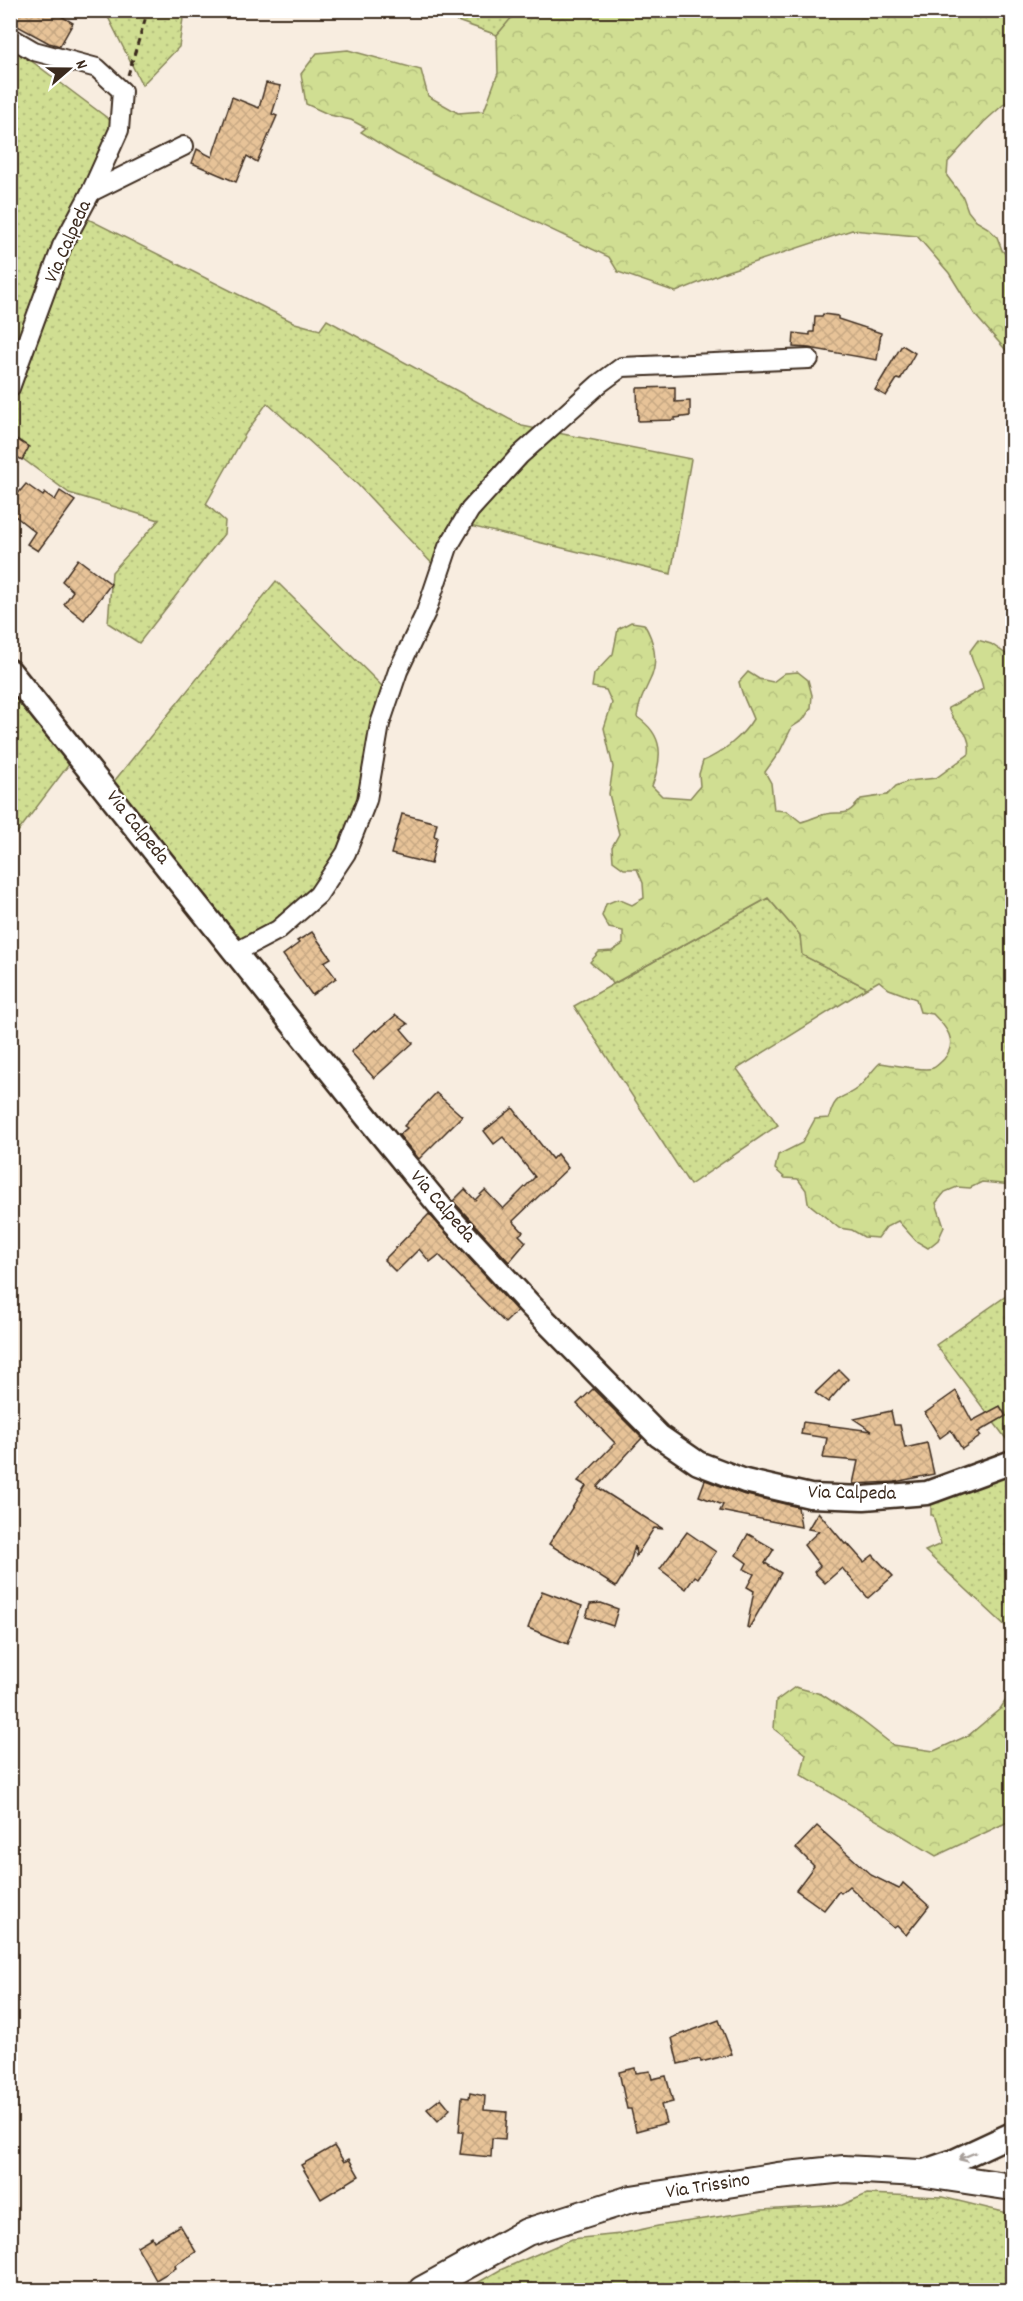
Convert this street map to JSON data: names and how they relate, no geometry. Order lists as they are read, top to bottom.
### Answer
{
  "streets": {
    "main road": ["Via Trissino"],
    "street": ["Via Calpeda"]
  },
  "north": "right"
}
